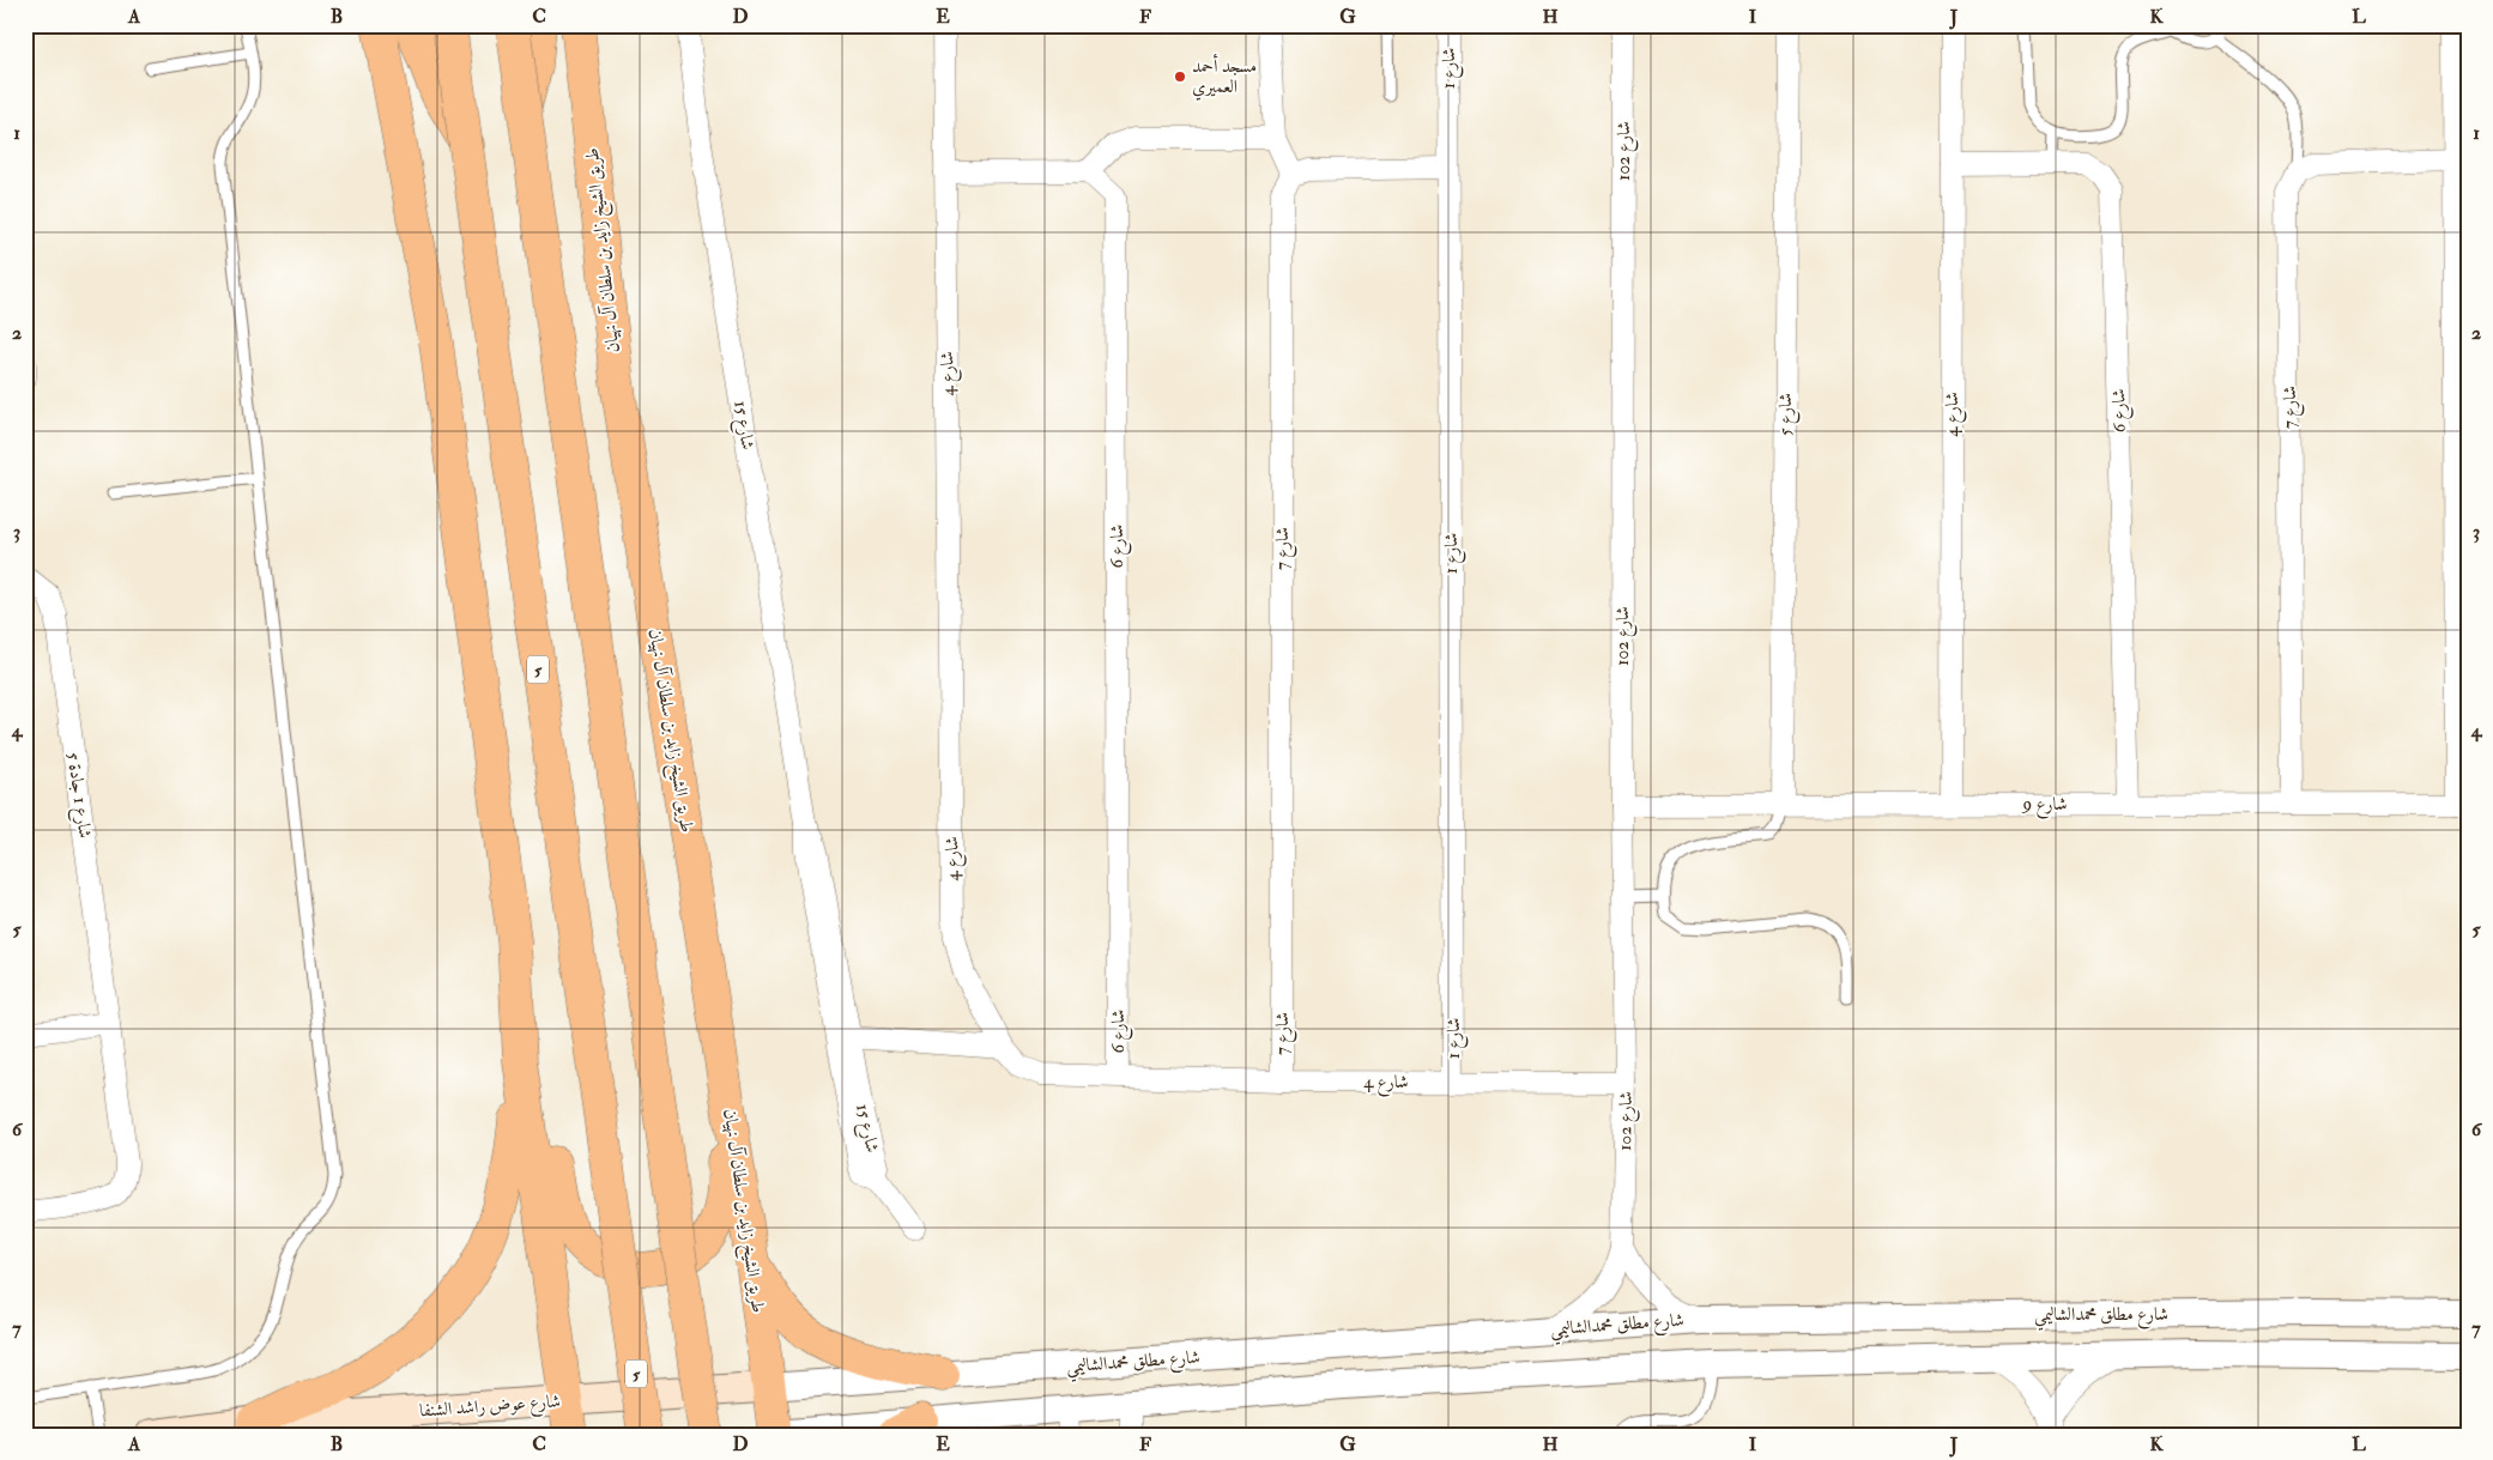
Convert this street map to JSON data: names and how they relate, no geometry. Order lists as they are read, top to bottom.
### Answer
{
  "streets": {
    "main road": ["طريق الشيخ زايد بن سلطان آل نهيان", "5", "شارع عوض راشد الشنفا"],
    "street": [
      "شارع 1",
      "شارع 102",
      "شارع 4",
      "شارع 7",
      "شارع 6",
      "شارع 5",
      "شارع 15",
      "شارع 1 جادة 5",
      "شارع 9",
      "شارع مطلق محمدالشاليمي"
    ]
  },
  "crossings": [
    ["شارع 1", "شارع 4"],
    ["شارع 102", "شارع 4"],
    ["شارع 102", "شارع 9"],
    ["شارع 102", "شارع مطلق محمدالشاليمي"],
    ["طريق الشيخ زايد بن سلطان آل نهيان", "شارع مطلق محمدالشاليمي"],
    ["طريق الشيخ زايد بن سلطان آل نهيان", "شارع عوض راشد الشنفا"],
    ["شارع 4", "شارع 7"],
    ["شارع 4", "شارع 6"],
    ["شارع 4", "شارع 9"],
    ["شارع 7", "شارع 9"],
    ["شارع 6", "شارع 9"],
    ["شارع 5", "شارع 9"],
    ["شارع مطلق محمدالشاليمي", "شارع عوض راشد الشنفا"]
  ],
  "places": ["مسجد أحمد العميري"],
  "grid": {
    "columns": [
      "A",
      "B",
      "C",
      "D",
      "E",
      "F",
      "G",
      "H",
      "I",
      "J",
      "K",
      "L"
    ],
    "rows": [
      "1",
      "2",
      "3",
      "4",
      "5",
      "6",
      "7"
    ]
  }
}
